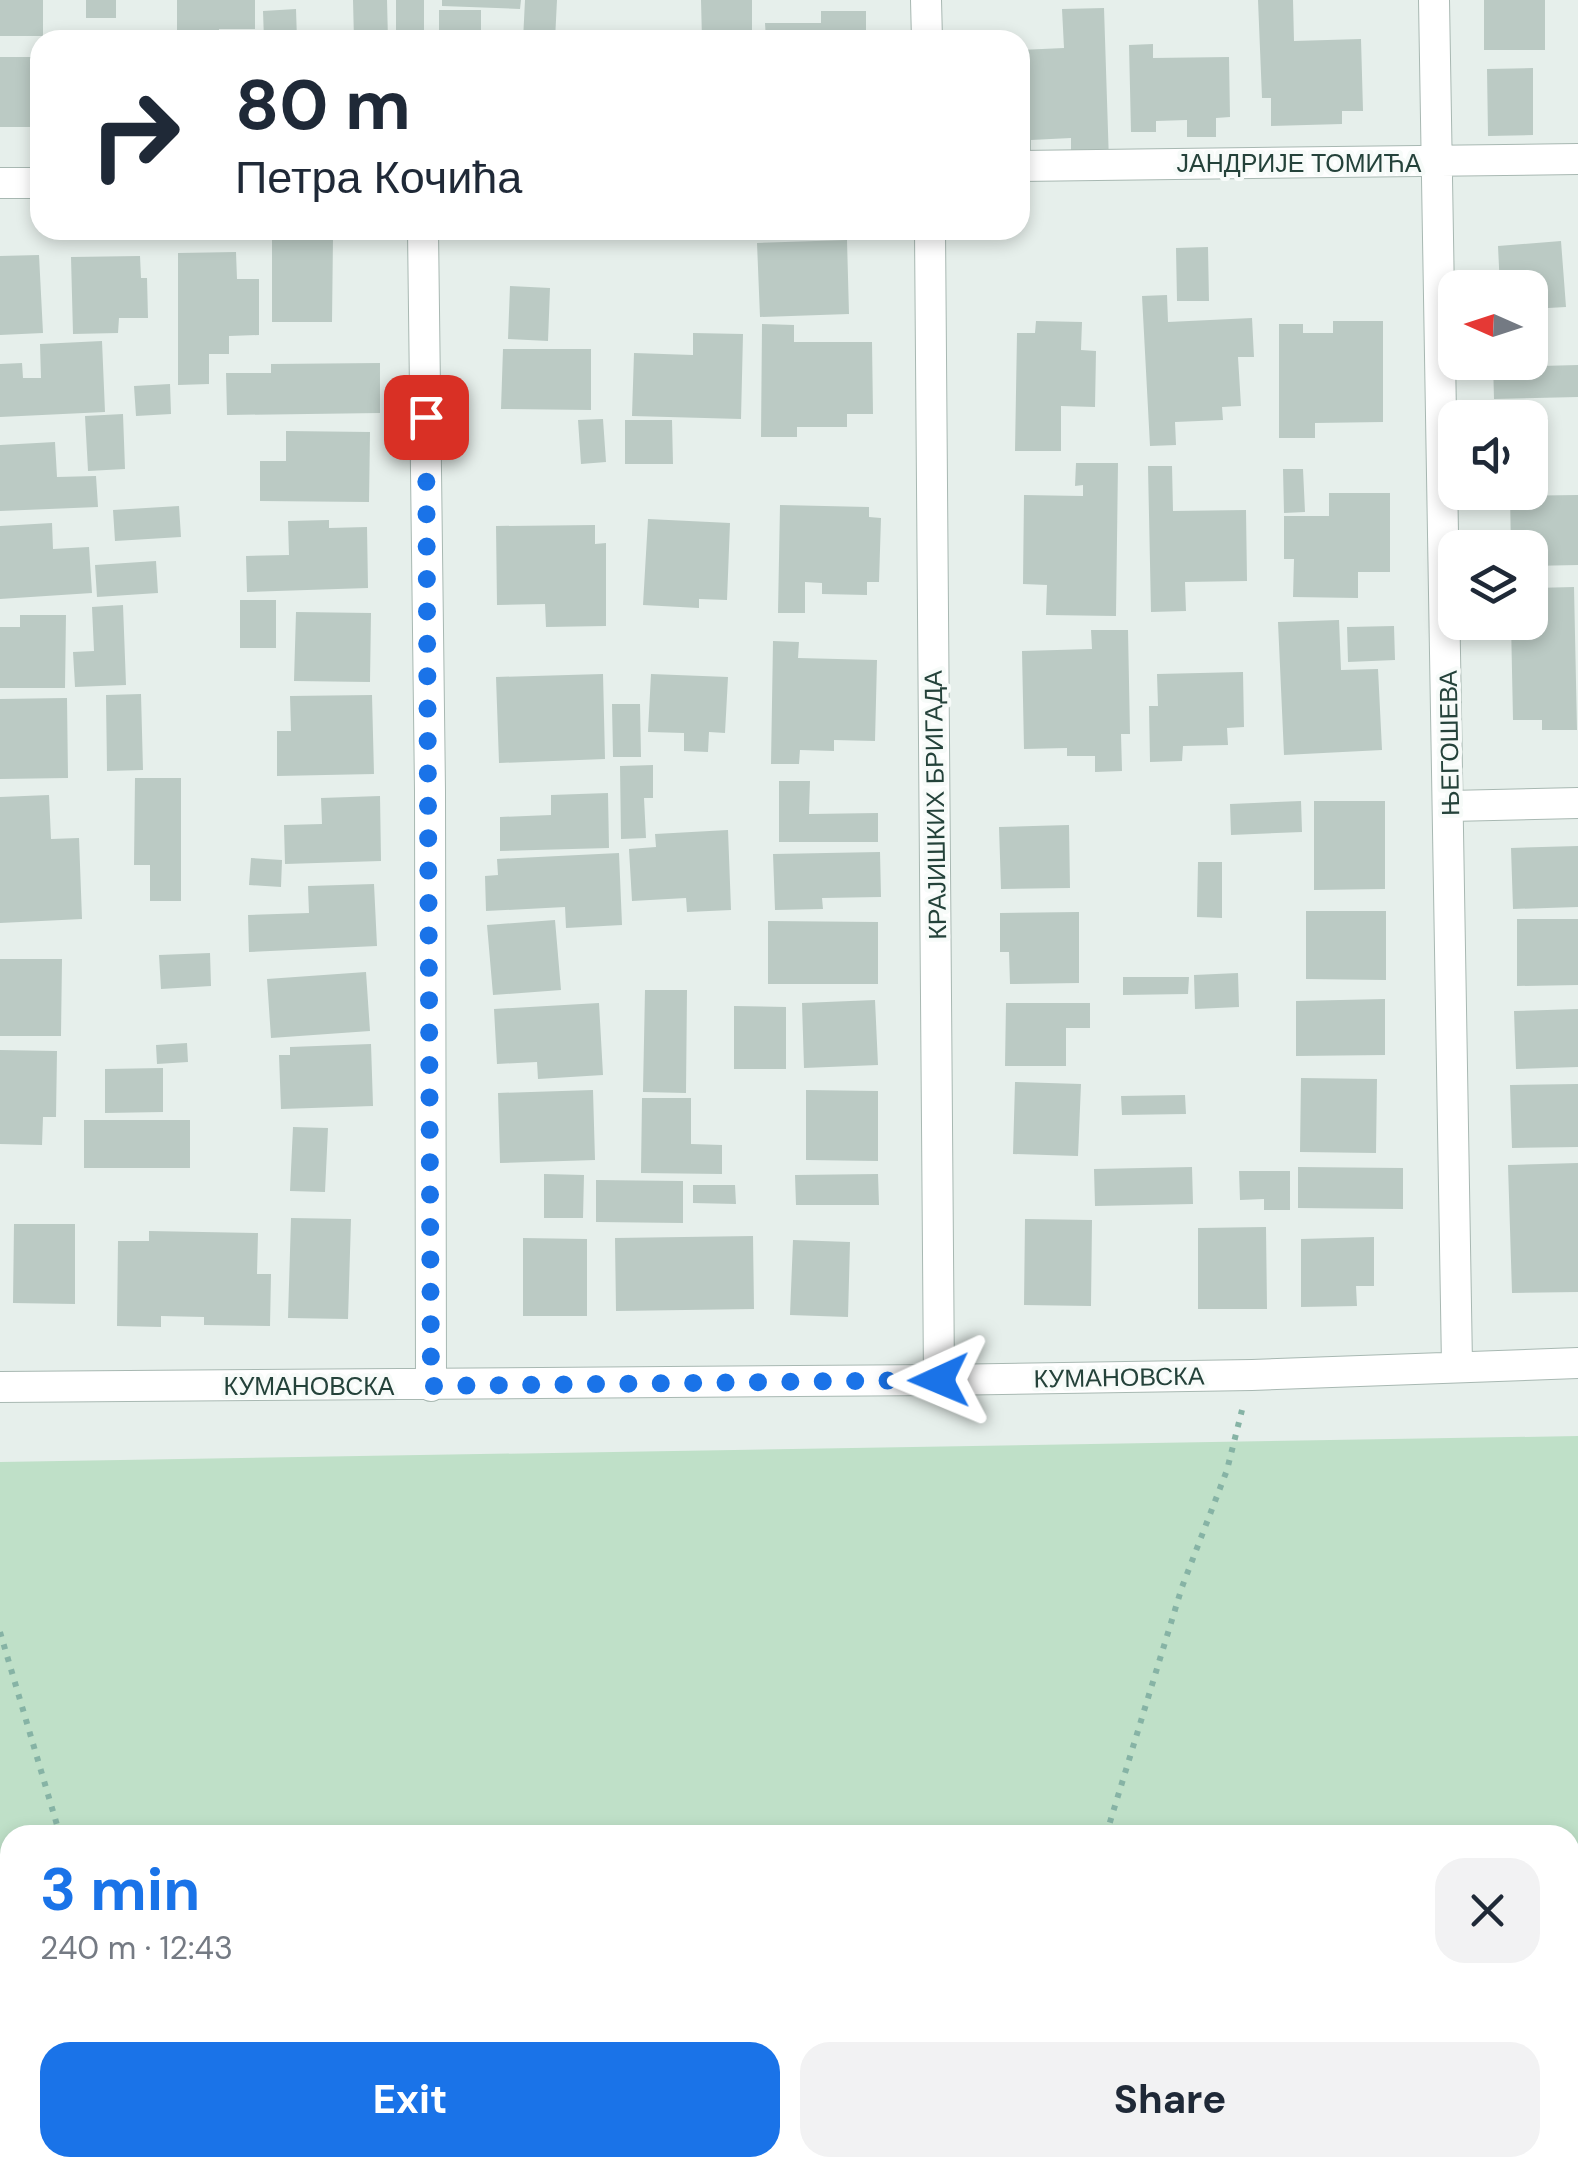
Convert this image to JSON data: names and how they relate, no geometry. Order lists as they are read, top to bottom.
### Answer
{
  "streets": {
    "street": [
      "ЈАНДРИЈЕ ТОМИЋА",
      "ЊЕГОШЕВА",
      "КРАЈИШКИХ БРИГАДА",
      "КУМАНОВСКА"
    ]
  },
  "crossings": [
    ["ЈАНДРИЈЕ ТОМИЋА", "ЊЕГОШЕВА"],
    ["ЊЕГОШЕВА", "КУМАНОВСКА"],
    ["КРАЈИШКИХ БРИГАДА", "КУМАНОВСКА"]
  ],
  "north": "left",
  "page": {
    "turn": ["80 m", "Петра Кочића"],
    "heading": ["3 min", "240 m · 12:43"],
    "buttons": ["Exit", "Share"]
  }
}
